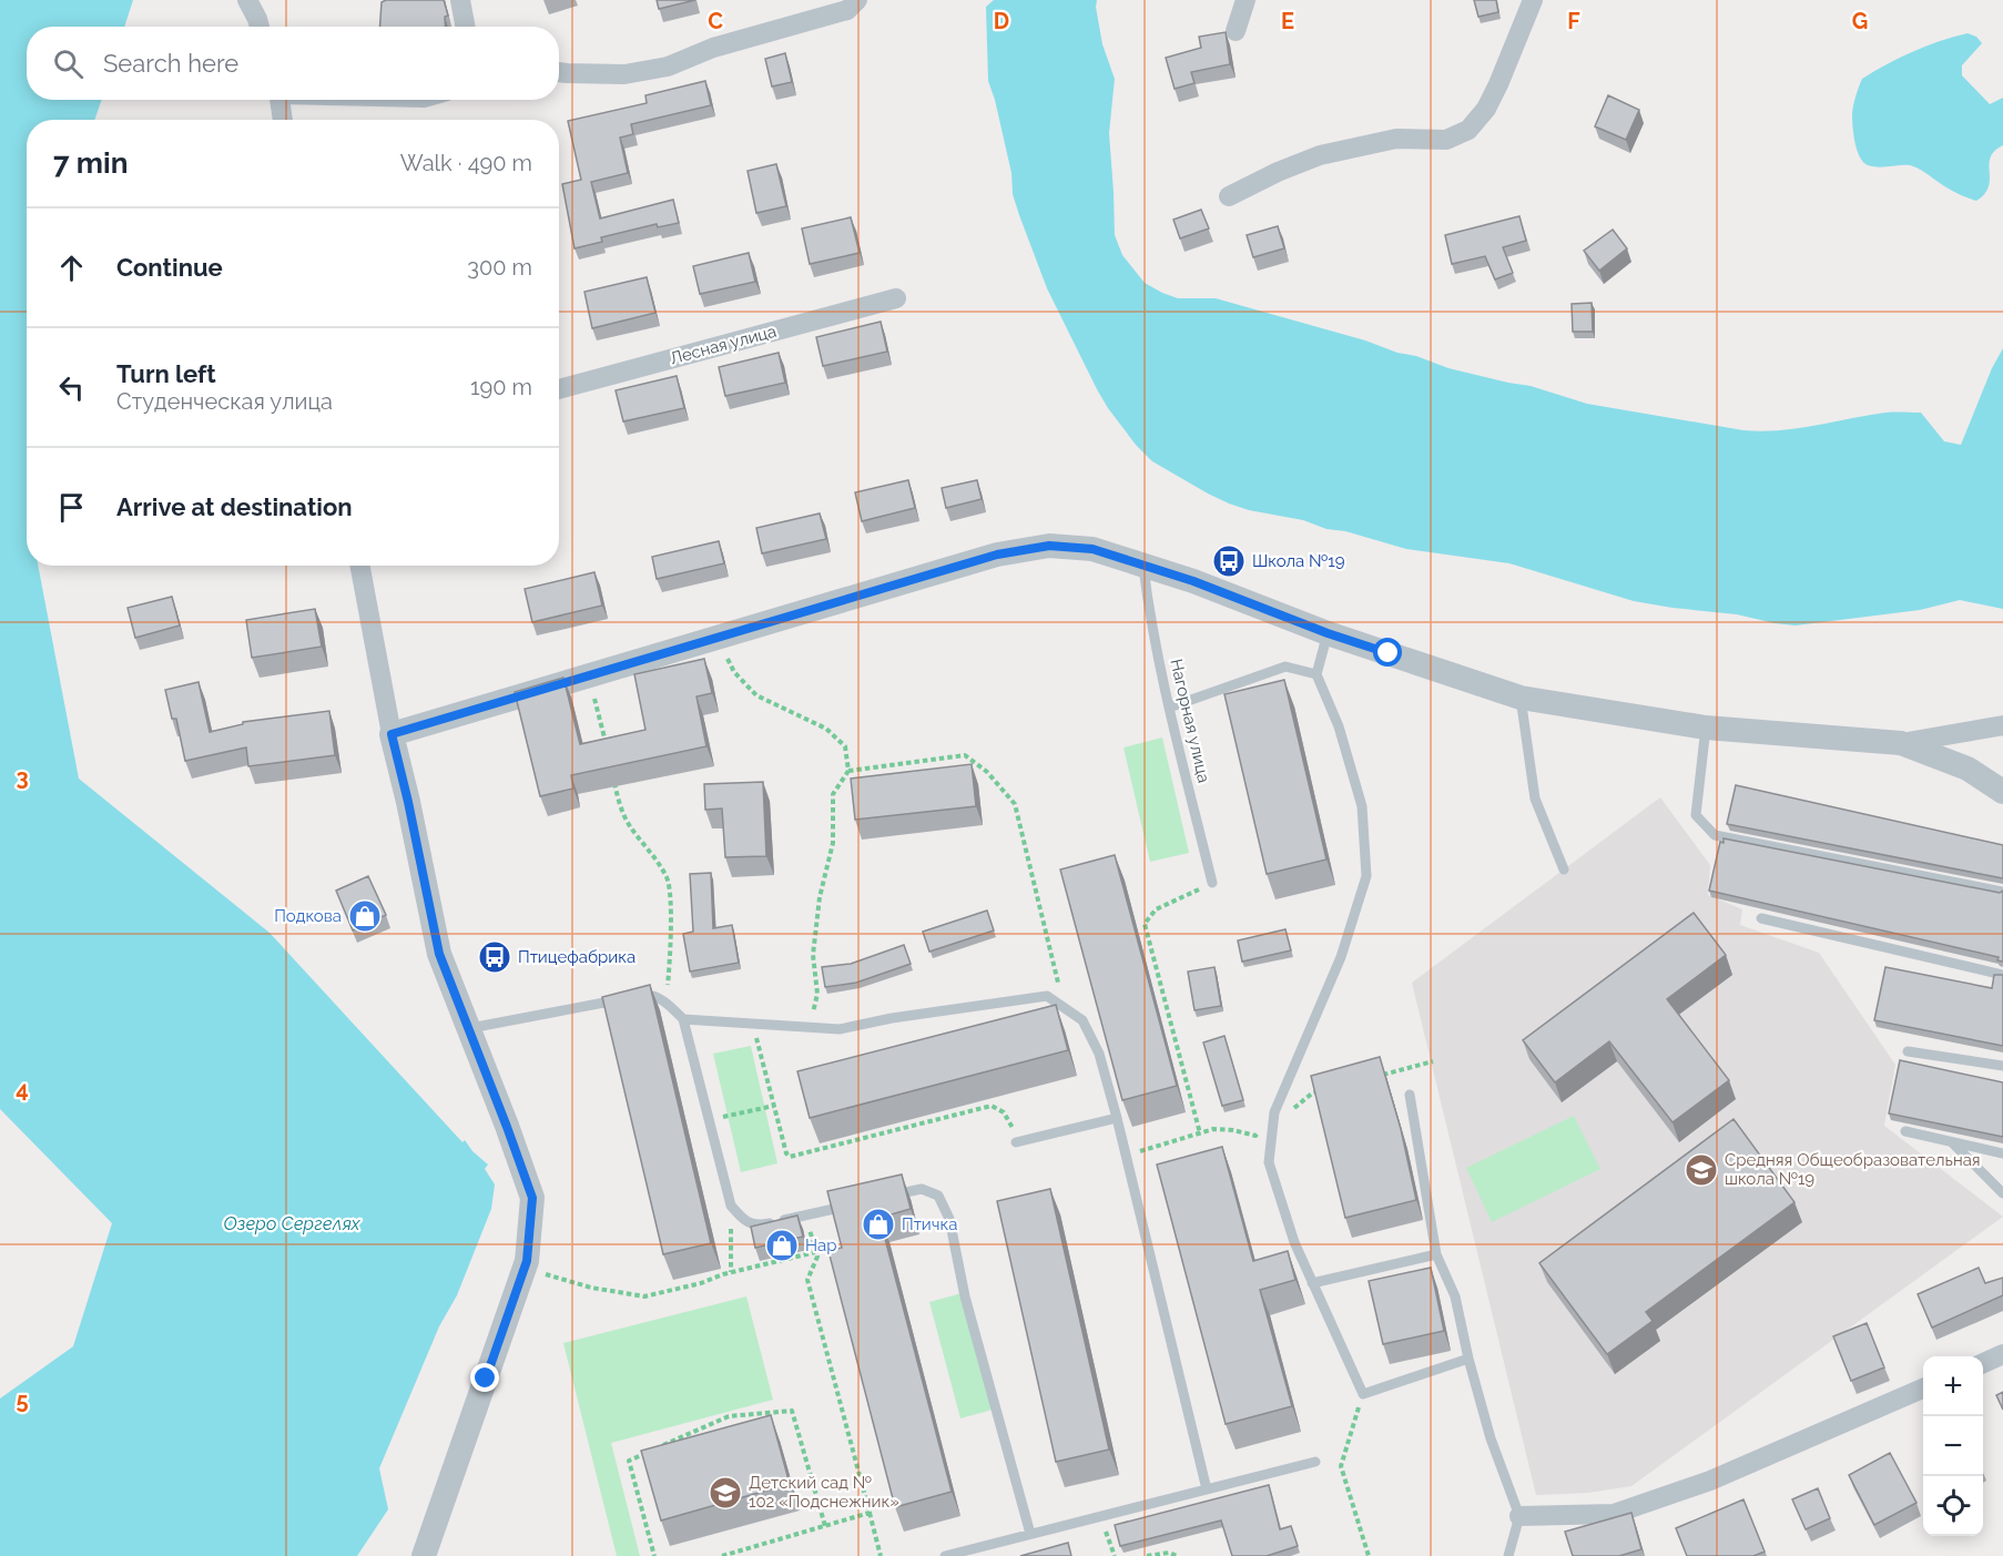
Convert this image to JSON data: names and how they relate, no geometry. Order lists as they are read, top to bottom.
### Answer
{
  "streets": {
    "street": ["Лесная улица"],
    "lane": ["Нагорная улица"]
  },
  "water": ["Озеро Сергелях"],
  "places": {
    "bus stop": ["Школа №19", "Птицефабрика"],
    "shop": ["Подкова", "Птичка", "Нар"],
    "school or university": ["Средняя Общеобразовательная школа №19", "Детский сад № 102 «Подснежник»"]
  },
  "page": {
    "search": "Search here",
    "heading": ["7 min", "Walk · 490 m"],
    "list": [
      ["Continue", "300 m"],
      ["Turn left", "Студенческая улица", "190 m"],
      "Arrive at destination"
    ],
    "map_buttons": ["+", "−"]
  },
  "grid": {
    "columns": [
      "C",
      "D",
      "E",
      "F",
      "G"
    ],
    "rows": ["3", "4", "5"]
  }
}
